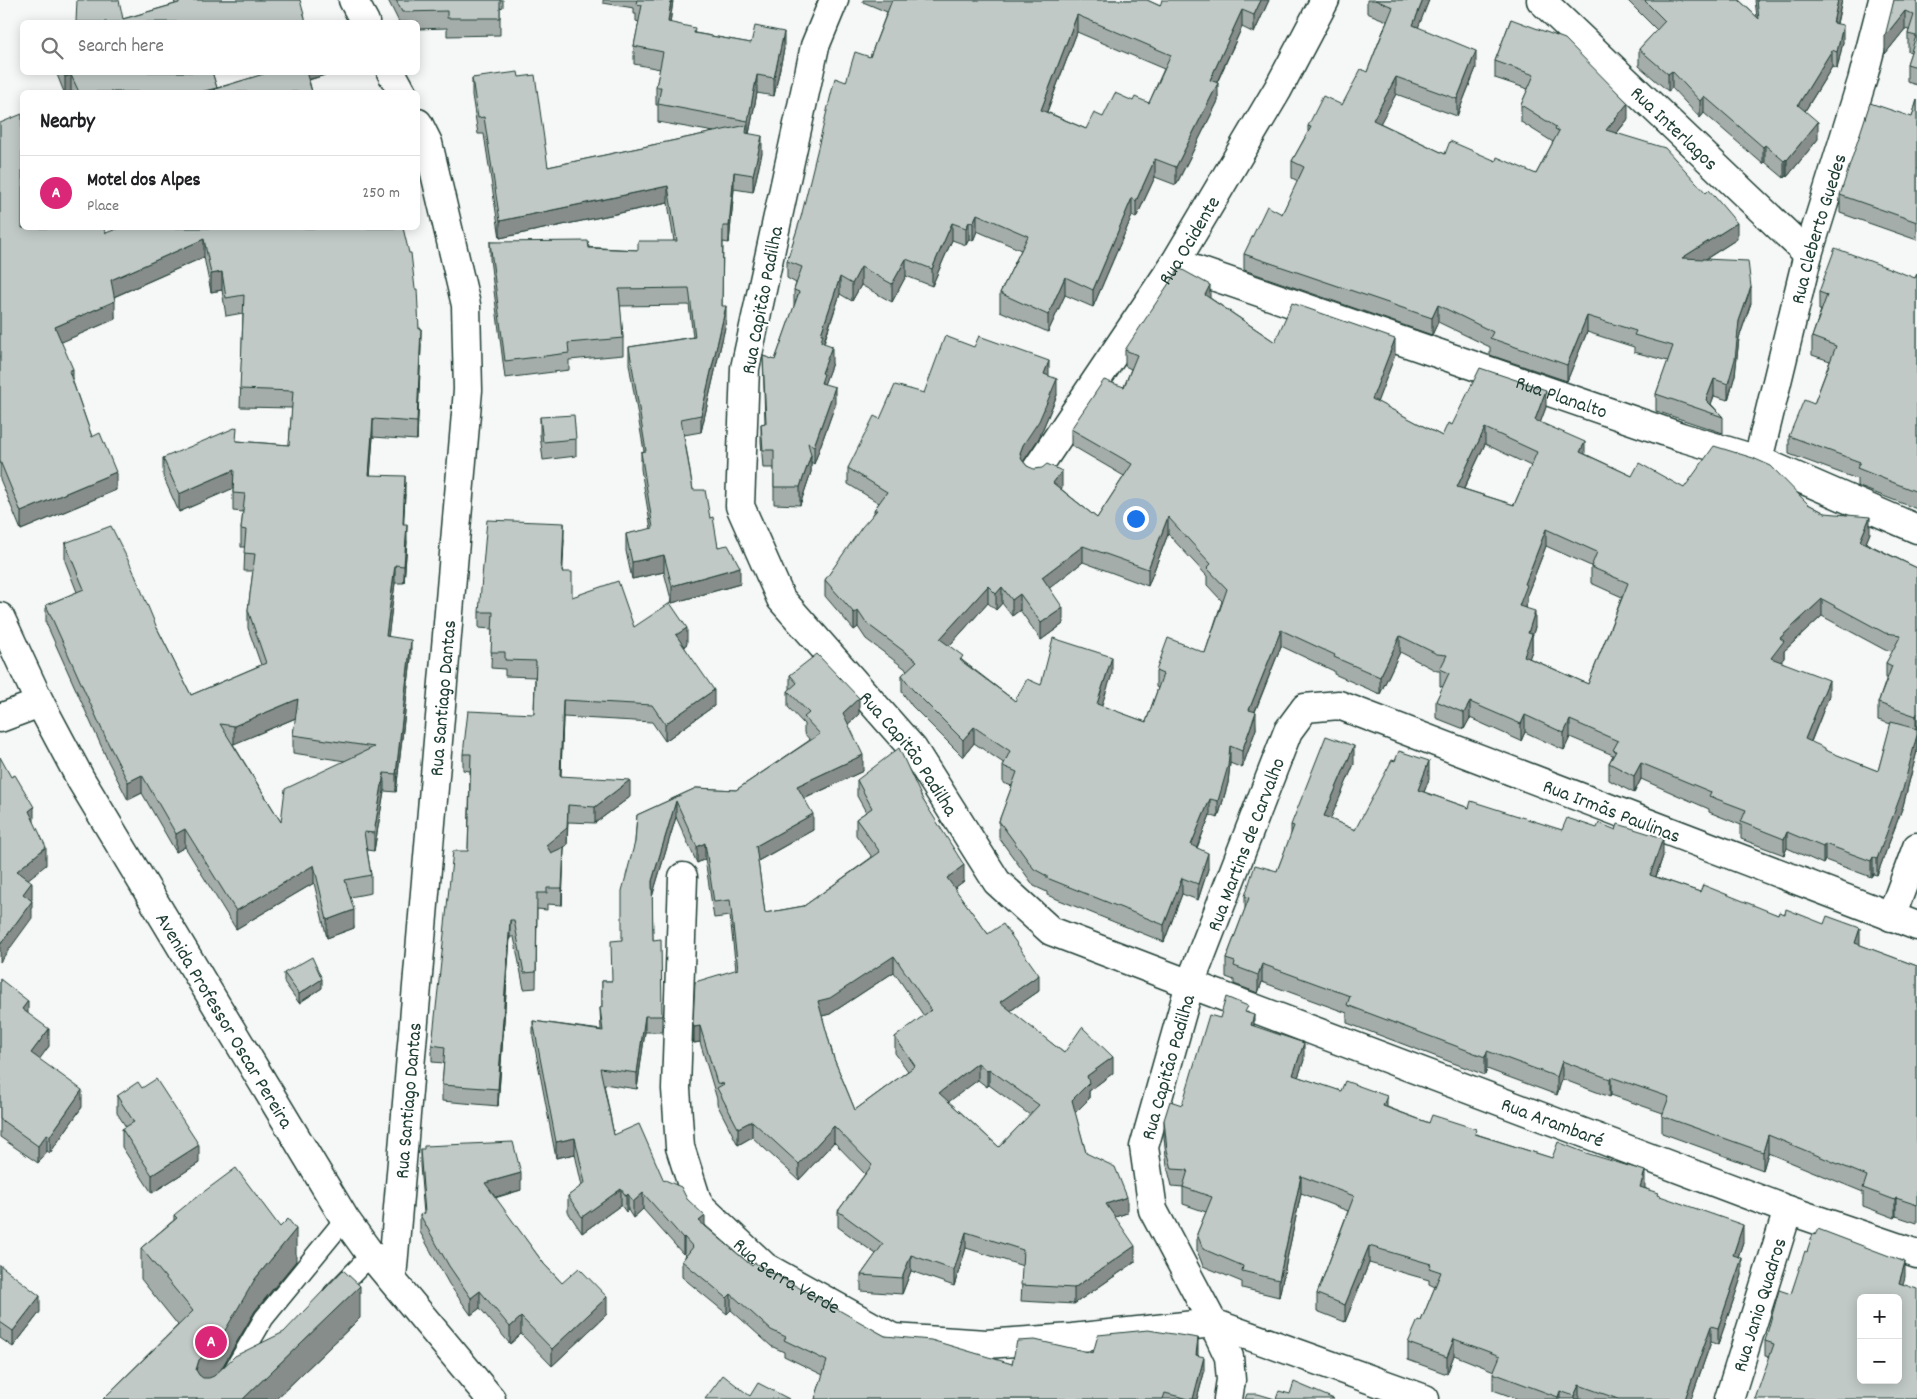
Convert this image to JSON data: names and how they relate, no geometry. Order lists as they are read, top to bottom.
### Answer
{
  "streets": {
    "street": [
      "Rua Interlagos",
      "Rua Cleberto Guedes",
      "Rua Ocidente",
      "Rua Capitão Padilha",
      "Rua Planalto",
      "Rua Santiago Dantas",
      "Rua Irmãs Paulinas",
      "Rua Martins de Carvalho",
      "Avenida Professor Oscar Pereira",
      "Rua Arambaré",
      "Rua Serra Verde",
      "Rua Janio Quadros"
    ]
  },
  "crossings": [
    ["Rua Interlagos", "Rua Cleberto Guedes"],
    ["Rua Cleberto Guedes", "Rua Planalto"],
    ["Rua Ocidente", "Rua Planalto"],
    ["Rua Capitão Padilha", "Rua Martins de Carvalho"],
    ["Rua Capitão Padilha", "Rua Arambaré"],
    ["Rua Capitão Padilha", "Rua Serra Verde"],
    ["Rua Santiago Dantas", "Avenida Professor Oscar Pereira"],
    ["Rua Irmãs Paulinas", "Rua Martins de Carvalho"],
    ["Rua Martins de Carvalho", "Rua Arambaré"],
    ["Rua Arambaré", "Rua Janio Quadros"]
  ],
  "page": {
    "search": "Search here",
    "heading": "Nearby",
    "list": [
      {
        "mark": "A",
        "name": "Motel dos Alpes",
        "note": "Place",
        "value": "250 m"
      }
    ],
    "map_buttons": ["+", "−"],
    "pins": "A"
  }
}
